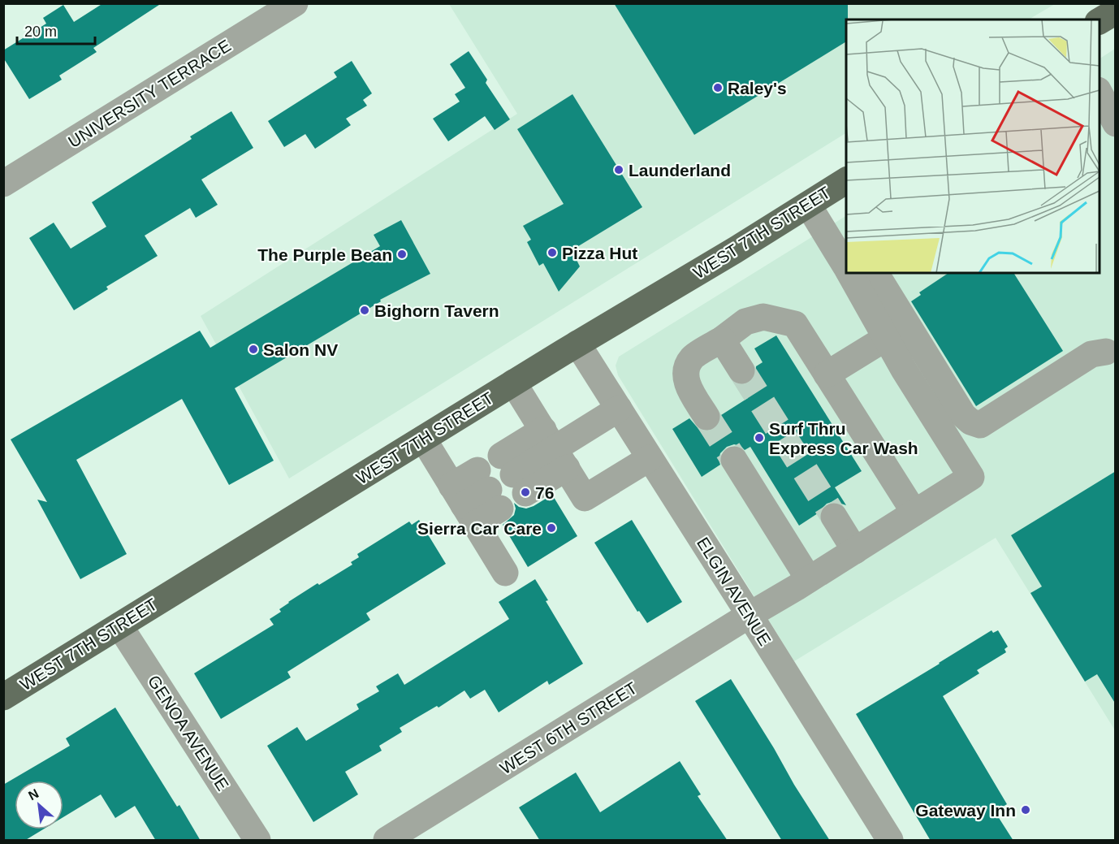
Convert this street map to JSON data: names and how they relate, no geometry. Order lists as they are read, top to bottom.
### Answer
{
  "streets": {
    "main road": ["WEST 7TH STREET"],
    "street": [
      "UNIVERSITY TERRACE",
      "ELGIN AVENUE",
      "WEST 6TH STREET",
      "GENOA AVENUE"
    ]
  },
  "crossings": [
    ["WEST 7TH STREET", "ELGIN AVENUE"],
    ["WEST 7TH STREET", "GENOA AVENUE"],
    ["ELGIN AVENUE", "WEST 6TH STREET"]
  ],
  "places": [
    "Raley's",
    "Launderland",
    "Pizza Hut",
    "The Purple Bean",
    "Bighorn Tavern",
    "Salon NV",
    "Surf Thru Express Car Wash",
    "76",
    "Sierra Car Care",
    "Gateway Inn"
  ],
  "scale_bar": "20 m",
  "north": "top left"
}
